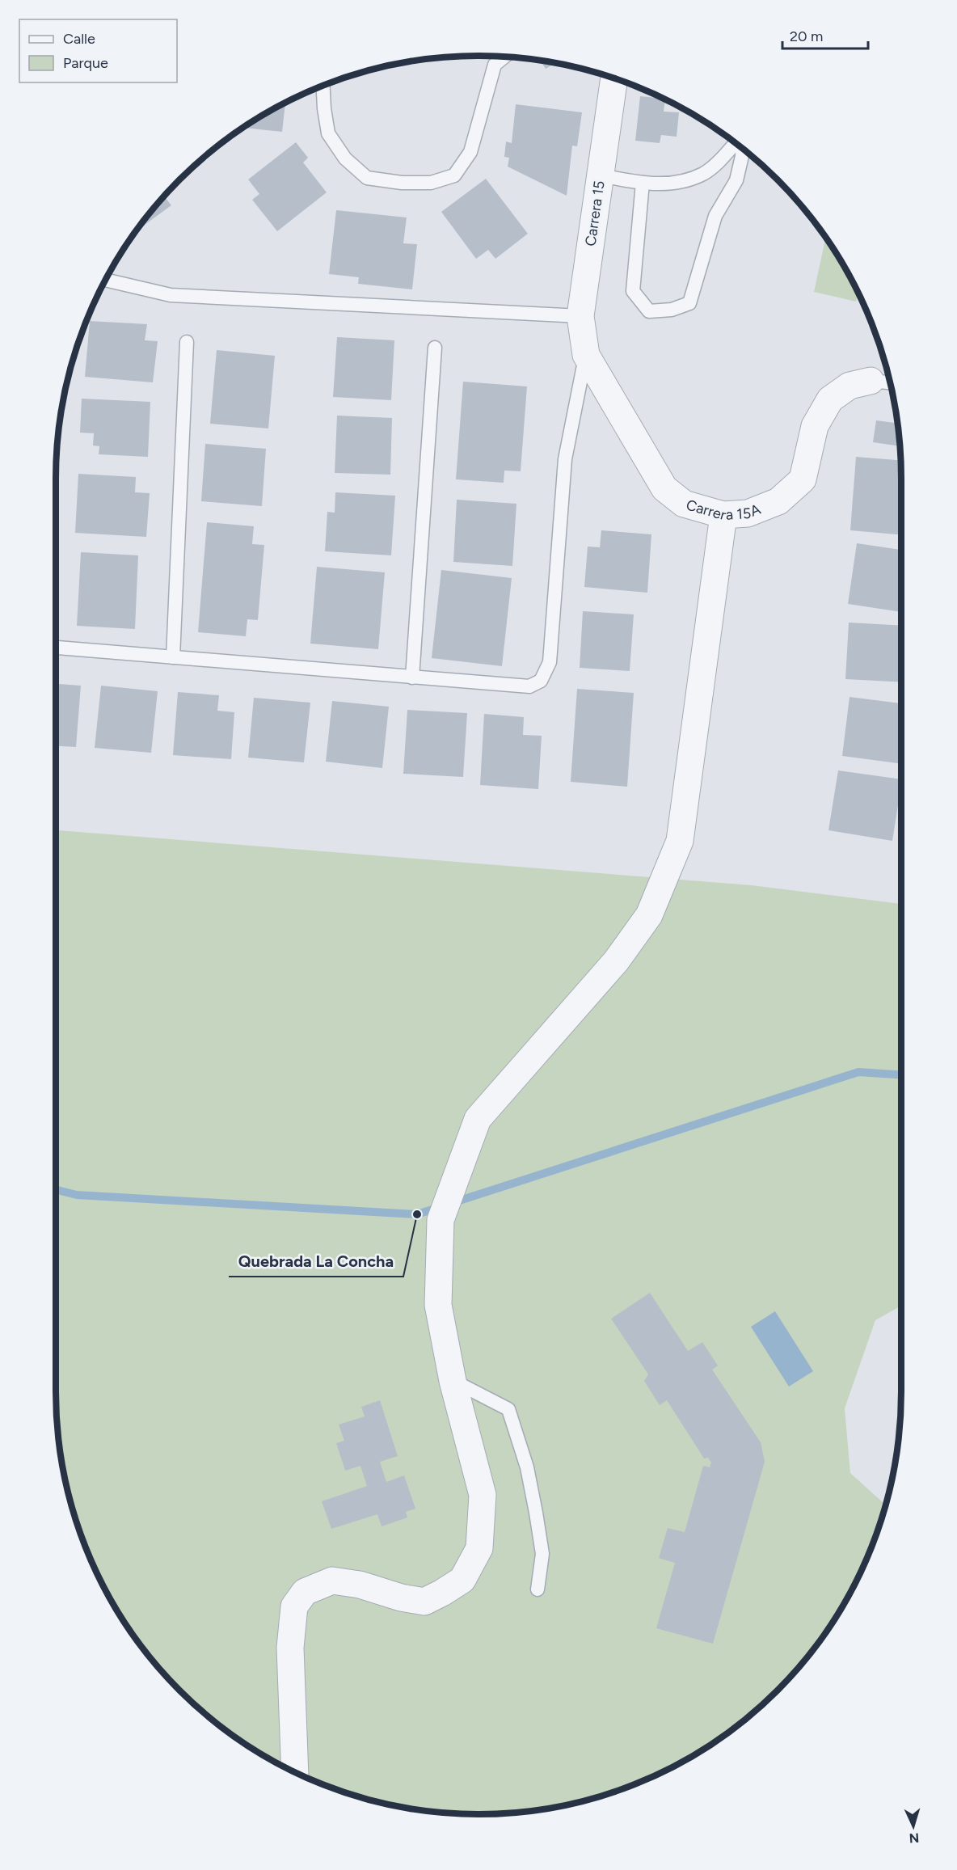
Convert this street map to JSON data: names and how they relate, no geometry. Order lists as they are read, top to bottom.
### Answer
{
  "streets": {
    "street": ["Carrera 15", "Carrera 15A"]
  },
  "crossings": [
    ["Carrera 15", "Carrera 15A"]
  ],
  "places": ["Quebrada La Concha"],
  "legend": ["Calle", "Parque"],
  "scale_bar": "20 m",
  "north": "bottom"
}
